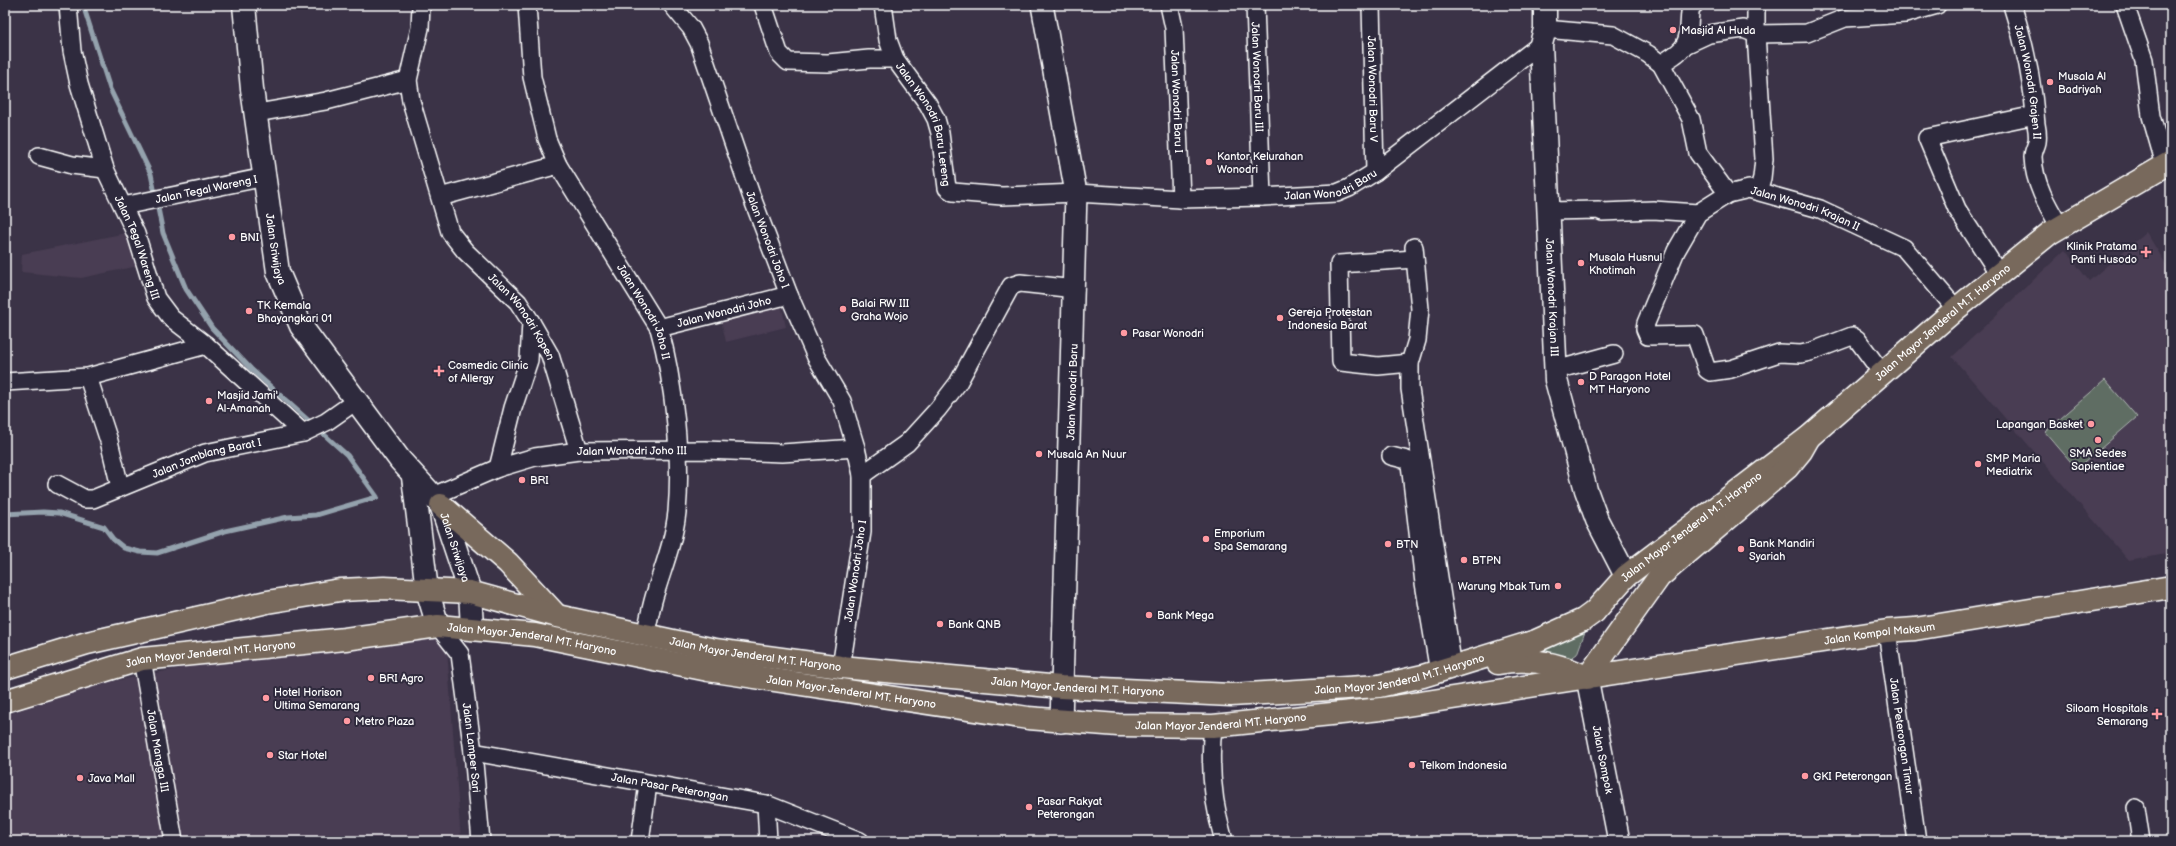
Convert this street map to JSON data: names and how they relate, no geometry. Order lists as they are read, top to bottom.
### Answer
{
  "streets": {
    "main road": [
      "Jalan Sriwijaya",
      "Jalan Wonodri Krajan III",
      "Jalan Mayor Jenderal M.T. Haryono",
      "Jalan Kompol Maksum",
      "Jalan Mayor Jenderal MT. Haryono"
    ],
    "street": [
      "Jalan Wonodri Baru III",
      "Jalan Wonodri Grajen II",
      "Jalan Wonodri Baru V",
      "Jalan Wonodri Baru I",
      "Jalan Wonodri Baru Lereng",
      "Jalan Wonodri Baru",
      "Jalan Tegal Wareng I",
      "Jalan Wonodri Krajan II",
      "Jalan Wonodri Joho I",
      "Jalan Tegal Wareng III",
      "Jalan Wonodri Joho II",
      "Jalan Wonodri Joho",
      "Jalan Wonodri Kopen",
      "Jalan Wonodri Joho III",
      "Jalan Jomblang Barat I",
      "Jalan Peterongan Timur",
      "Jalan Lamper Sari",
      "Jalan Mangga III",
      "Jalan Sompok",
      "Jalan Pasar Peterongan"
    ]
  },
  "crossings": [
    ["Jalan Wonodri Baru III", "Jalan Wonodri Baru"],
    ["Jalan Wonodri Grajen II", "Jalan Mayor Jenderal M.T. Haryono"],
    ["Jalan Wonodri Baru V", "Jalan Wonodri Baru"],
    ["Jalan Wonodri Baru I", "Jalan Wonodri Baru"],
    ["Jalan Wonodri Baru Lereng", "Jalan Wonodri Baru"],
    ["Jalan Wonodri Baru", "Jalan Wonodri Krajan III"],
    ["Jalan Wonodri Baru", "Jalan Mayor Jenderal M.T. Haryono"],
    ["Jalan Tegal Wareng I", "Jalan Tegal Wareng III"],
    ["Jalan Tegal Wareng I", "Jalan Sriwijaya"],
    ["Jalan Wonodri Krajan II", "Jalan Mayor Jenderal M.T. Haryono"],
    ["Jalan Wonodri Joho I", "Jalan Wonodri Joho"],
    ["Jalan Wonodri Joho I", "Jalan Mayor Jenderal M.T. Haryono"],
    ["Jalan Wonodri Joho I", "Jalan Wonodri Joho III"],
    ["Jalan Tegal Wareng III", "Jalan Jomblang Barat I"],
    ["Jalan Sriwijaya", "Jalan Mayor Jenderal M.T. Haryono"],
    ["Jalan Sriwijaya", "Jalan Wonodri Joho III"],
    ["Jalan Sriwijaya", "Jalan Jomblang Barat I"],
    ["Jalan Sriwijaya", "Jalan Mayor Jenderal MT. Haryono"],
    ["Jalan Wonodri Krajan III", "Jalan Mayor Jenderal M.T. Haryono"],
    ["Jalan Wonodri Joho II", "Jalan Wonodri Joho"],
    ["Jalan Wonodri Joho II", "Jalan Mayor Jenderal M.T. Haryono"],
    ["Jalan Wonodri Joho II", "Jalan Wonodri Joho III"],
    ["Jalan Wonodri Kopen", "Jalan Wonodri Joho III"],
    ["Jalan Kompol Maksum", "Jalan Mayor Jenderal MT. Haryono"],
    ["Jalan Kompol Maksum", "Jalan Peterongan Timur"],
    ["Jalan Kompol Maksum", "Jalan Sompok"],
    ["Jalan Mayor Jenderal MT. Haryono", "Jalan Mangga III"],
    ["Jalan Mayor Jenderal MT. Haryono", "Jalan Sompok"],
    ["Jalan Lamper Sari", "Jalan Pasar Peterongan"]
  ],
  "places": {
    "other": [
      "Masjid Al Huda",
      "Musala Al Badriyah",
      "Kantor Kelurahan Wonodri",
      "BNI",
      "Musala Husnul Khotimah",
      "Balai RW III Graha Wojo",
      "TK Kemala Bhayangkari 01",
      "Gereja Protestan Indonesia Barat",
      "Pasar Wonodri",
      "D Paragon Hotel MT Haryono",
      "Masjid Jami' Al-Amanah",
      "Lapangan Basket",
      "SMA Sedes Sapientiae",
      "Musala An Nuur",
      "SMP Maria Mediatrix",
      "BRI",
      "Emporium Spa Semarang",
      "BTN",
      "Bank Mandiri Syariah",
      "BTPN",
      "Warung Mbak Tum",
      "Bank Mega",
      "Bank QNB",
      "BRI Agro",
      "Hotel Horison Ultima Semarang",
      "Metro Plaza",
      "Star Hotel",
      "Telkom Indonesia",
      "GKI Peterongan",
      "Java Mall",
      "Pasar Rakyat Peterongan"
    ],
    "health": ["Klinik Pratama Panti Husodo", "Cosmedic Clinic of Allergy", "Siloam Hospitals Semarang"]
  }
}
